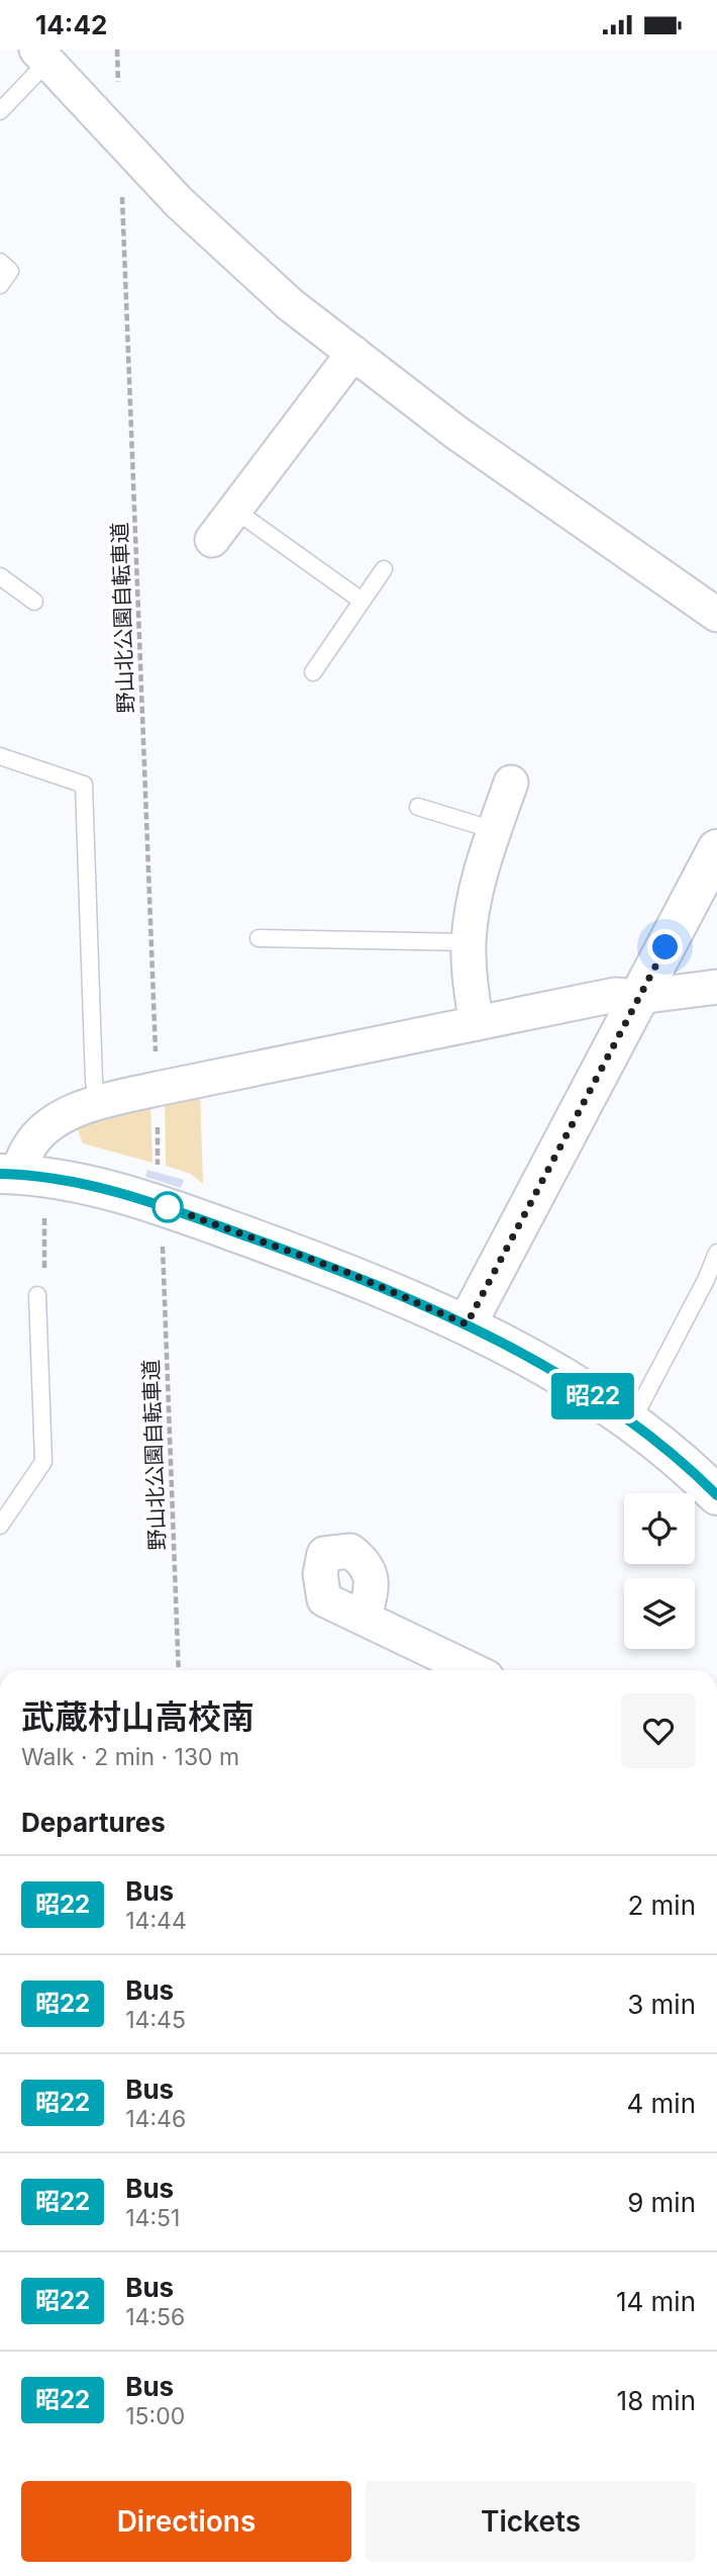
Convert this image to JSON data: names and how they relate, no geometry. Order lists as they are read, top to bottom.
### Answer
{
  "streets": {
    "path": ["野山北公園自転車道"]
  },
  "lines": ["bus line 昭22"],
  "page": {
    "status": "14:42",
    "on_map": "昭22",
    "heading": [
      ["武蔵村山高校南", "Walk · 2 min · 130 m"],
      "Departures"
    ],
    "list": [
      {
        "mark": "昭22",
        "name": "Bus",
        "note": "14:44",
        "value": "2 min"
      },
      {
        "mark": "昭22",
        "name": "Bus",
        "note": "14:45",
        "value": "3 min"
      },
      {
        "mark": "昭22",
        "name": "Bus",
        "note": "14:46",
        "value": "4 min"
      },
      {
        "mark": "昭22",
        "name": "Bus",
        "note": "14:51",
        "value": "9 min"
      },
      {
        "mark": "昭22",
        "name": "Bus",
        "note": "14:56",
        "value": "14 min"
      },
      {
        "mark": "昭22",
        "name": "Bus",
        "note": "15:00",
        "value": "18 min"
      }
    ],
    "buttons": ["Directions", "Tickets"]
  }
}
